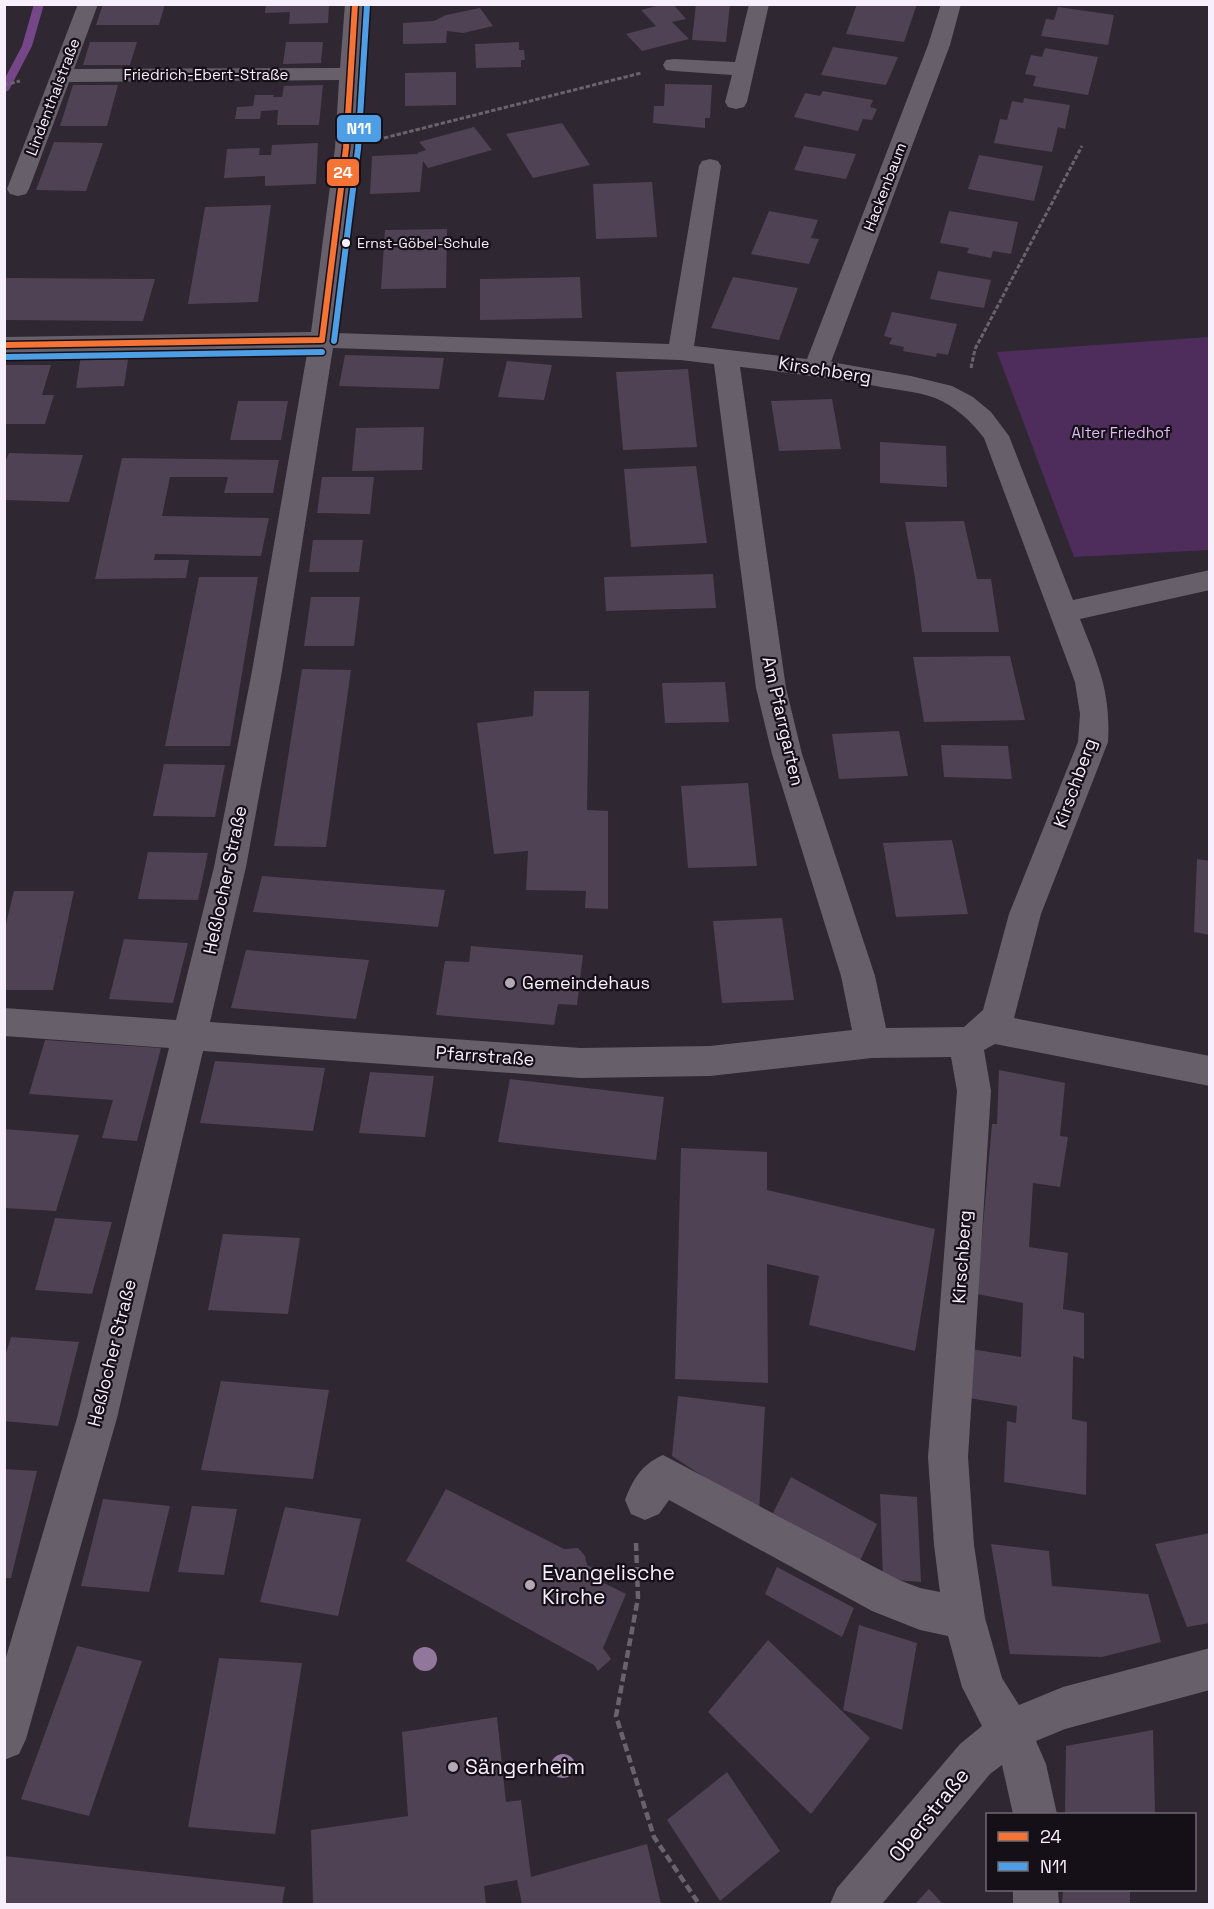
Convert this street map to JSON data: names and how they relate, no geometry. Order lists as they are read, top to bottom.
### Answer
{
  "streets": {
    "street": [
      "Friedrich-Ebert-Straße",
      "Lindenthalstraße",
      "Hackenbaum",
      "Kirschberg",
      "Am Pfarrgarten",
      "Heßlocher Straße",
      "Pfarrstraße",
      "Oberstraße"
    ]
  },
  "crossings": [
    ["Friedrich-Ebert-Straße", "Lindenthalstraße"],
    ["Friedrich-Ebert-Straße", "Heßlocher Straße"],
    ["Hackenbaum", "Kirschberg"],
    ["Kirschberg", "Am Pfarrgarten"],
    ["Kirschberg", "Heßlocher Straße"],
    ["Kirschberg", "Pfarrstraße"],
    ["Kirschberg", "Oberstraße"],
    ["Am Pfarrgarten", "Pfarrstraße"],
    ["Heßlocher Straße", "Pfarrstraße"]
  ],
  "parks": ["Alter Friedhof"],
  "places": [
    "Ernst-Göbel-Schule",
    "Gemeindehaus",
    "Evangelische Kirche",
    "Sängerheim"
  ],
  "lines": ["transit line 24", "transit line N11"],
  "legend": ["24", "N11"]
}
